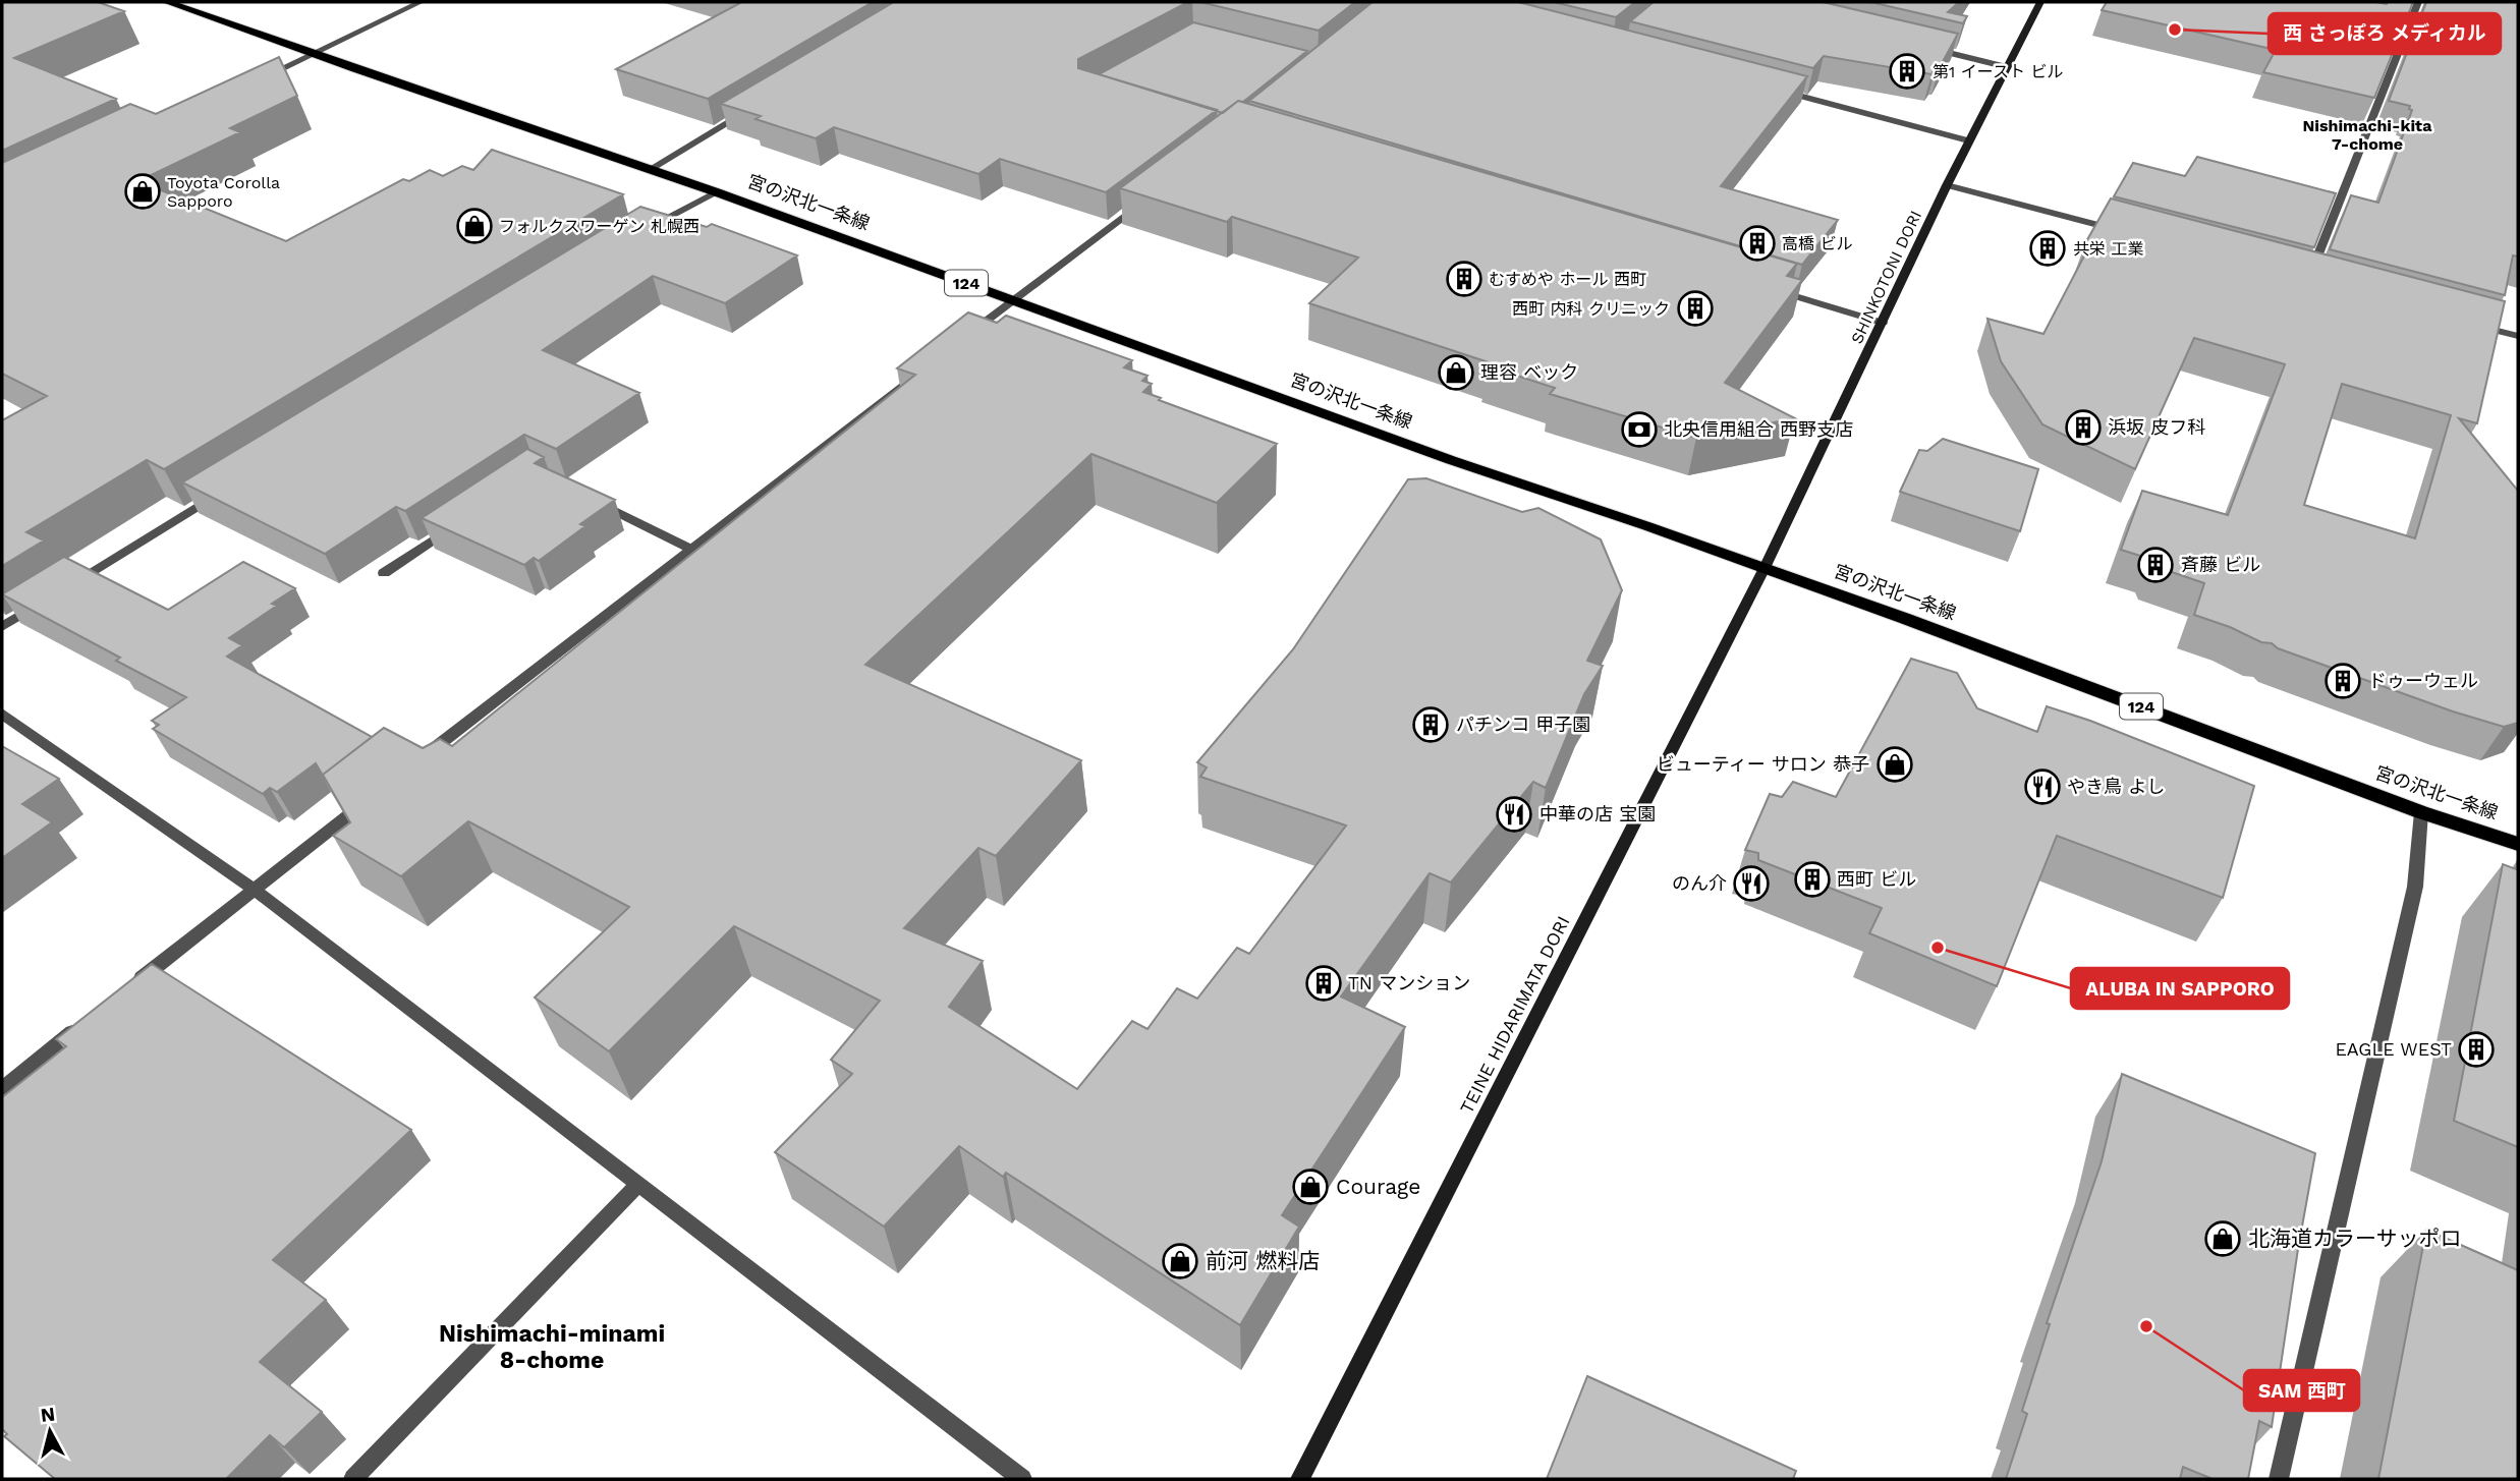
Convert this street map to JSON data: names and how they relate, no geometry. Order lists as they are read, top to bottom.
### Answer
{
  "streets": {
    "main road": ["宮の沢北一条線", "124"],
    "street": ["SHINKOTONI DORI", "TEINE HIDARIMATA DORI"]
  },
  "crossings": [
    ["宮の沢北一条線", "SHINKOTONI DORI"],
    ["宮の沢北一条線", "TEINE HIDARIMATA DORI"],
    ["SHINKOTONI DORI", "TEINE HIDARIMATA DORI"]
  ],
  "districts": ["Nishimachi-kita 7-chome", "Nishimachi-minami 8-chome"],
  "places": {
    "other": ["西 さっぽろ メディカル", "ALUBA IN SAPPORO", "SAM 西町"],
    "building": [
      "第1 イースト ビル",
      "高橋 ビル",
      "共栄 工業",
      "むすめや ホール 西町",
      "西町 内科 クリニック",
      "浜坂 皮フ科",
      "斉藤 ビル",
      "ドゥーウェル",
      "パチンコ 甲子園",
      "西町 ビル",
      "TN マンション",
      "EAGLE WEST"
    ],
    "shop": [
      "Toyota Corolla Sapporo",
      "フォルクスワーゲン 札幌西",
      "理容 ベック",
      "ビューティー サロン 恭子",
      "Courage",
      "北海道カラーサッポロ",
      "前河 燃料店"
    ],
    "bank": ["北央信用組合 西野支店"],
    "restaurant": ["やき鳥 よし", "中華の店 宝園", "のん介"]
  },
  "north": "top"
}
